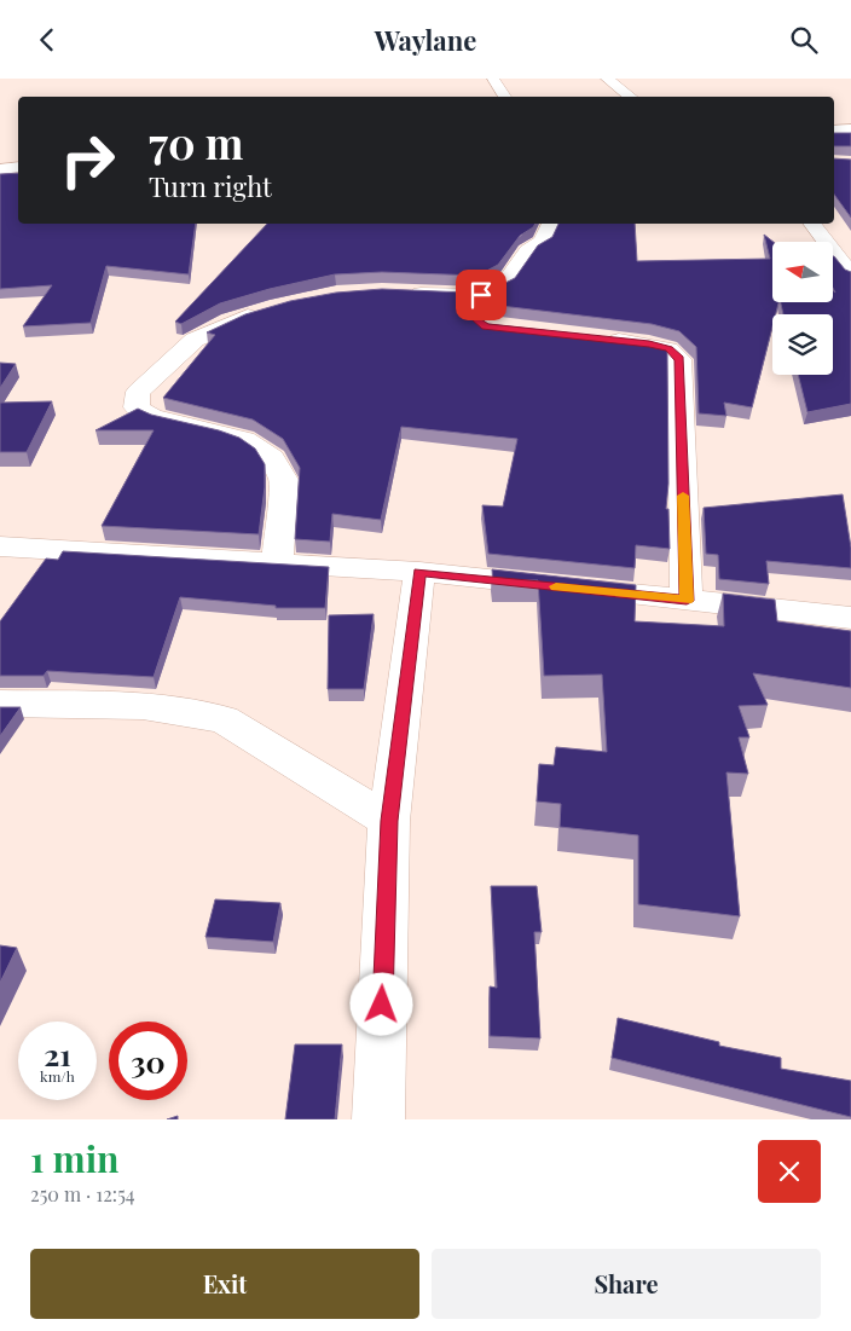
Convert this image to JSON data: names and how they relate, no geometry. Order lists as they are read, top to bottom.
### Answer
{
  "north": "left",
  "page": {
    "header": "Waylane",
    "turn": ["70 m", "Turn right"],
    "speed": "21 km/h",
    "limit": "30",
    "heading": ["1 min", "250 m · 12:54"],
    "buttons": ["Exit", "Share"]
  }
}
